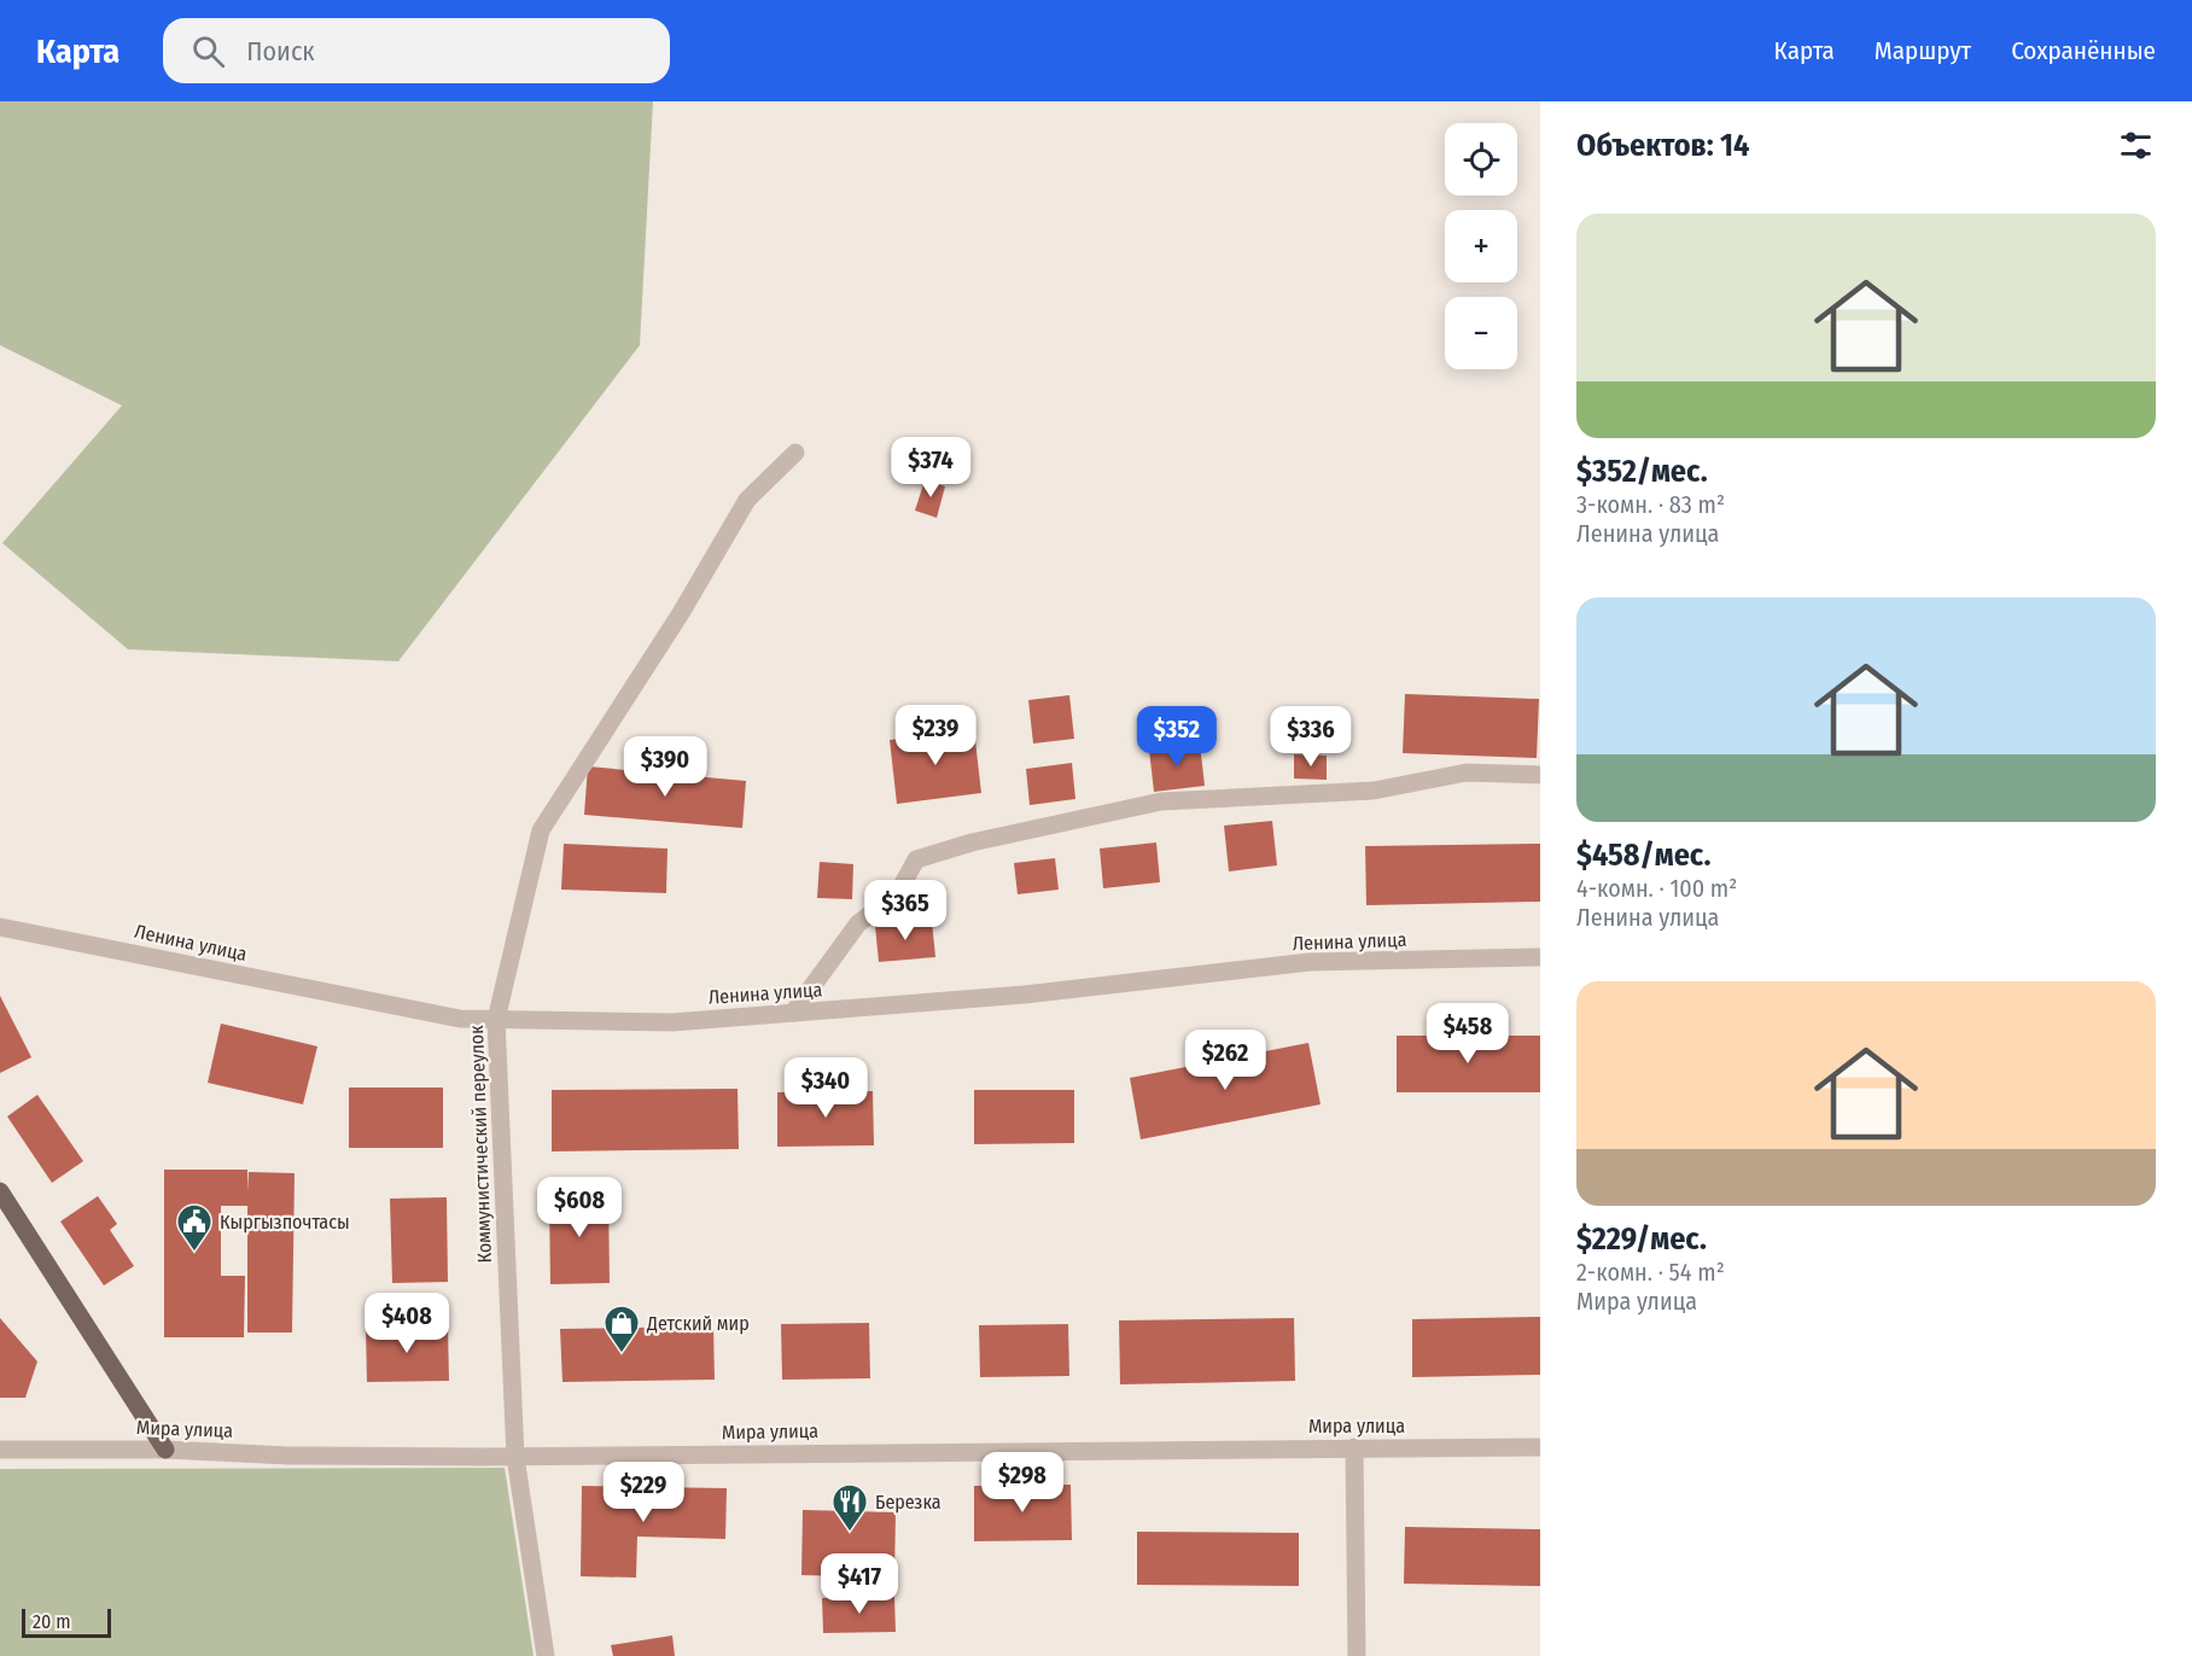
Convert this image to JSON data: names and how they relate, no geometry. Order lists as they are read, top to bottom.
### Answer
{
  "streets": {
    "street": ["Ленина улица", "Коммунистический переулок", "Мира улица"]
  },
  "crossings": [
    ["Ленина улица", "Коммунистический переулок"],
    ["Коммунистический переулок", "Мира улица"]
  ],
  "places": {
    "public building": ["Кыргызпочтасы"],
    "shop": ["Детский мир"],
    "restaurant": ["Березка"]
  },
  "scale_bar": "20 m",
  "page": {
    "header": "Карта",
    "search": "Поиск",
    "nav": ["Карта", "Маршрут", "Сохранённые"],
    "heading": "Объектов: 14",
    "map_buttons": ["+", "−"],
    "list": [
      {
        "name": "$352/мес.",
        "note": "3-комн. · 83 m² · Ленина улица"
      },
      {
        "name": "$458/мес.",
        "note": "4-комн. · 100 m² · Ленина улица"
      },
      {
        "name": "$229/мес.",
        "note": "2-комн. · 54 m² · Мира улица"
      }
    ],
    "price": [
      "$374",
      "$239",
      "$352",
      "$336",
      "$390",
      "$365",
      "$458",
      "$262",
      "$340",
      "$608",
      "$408",
      "$298",
      "$229",
      "$417"
    ],
    "scale": "20 m"
  }
}
